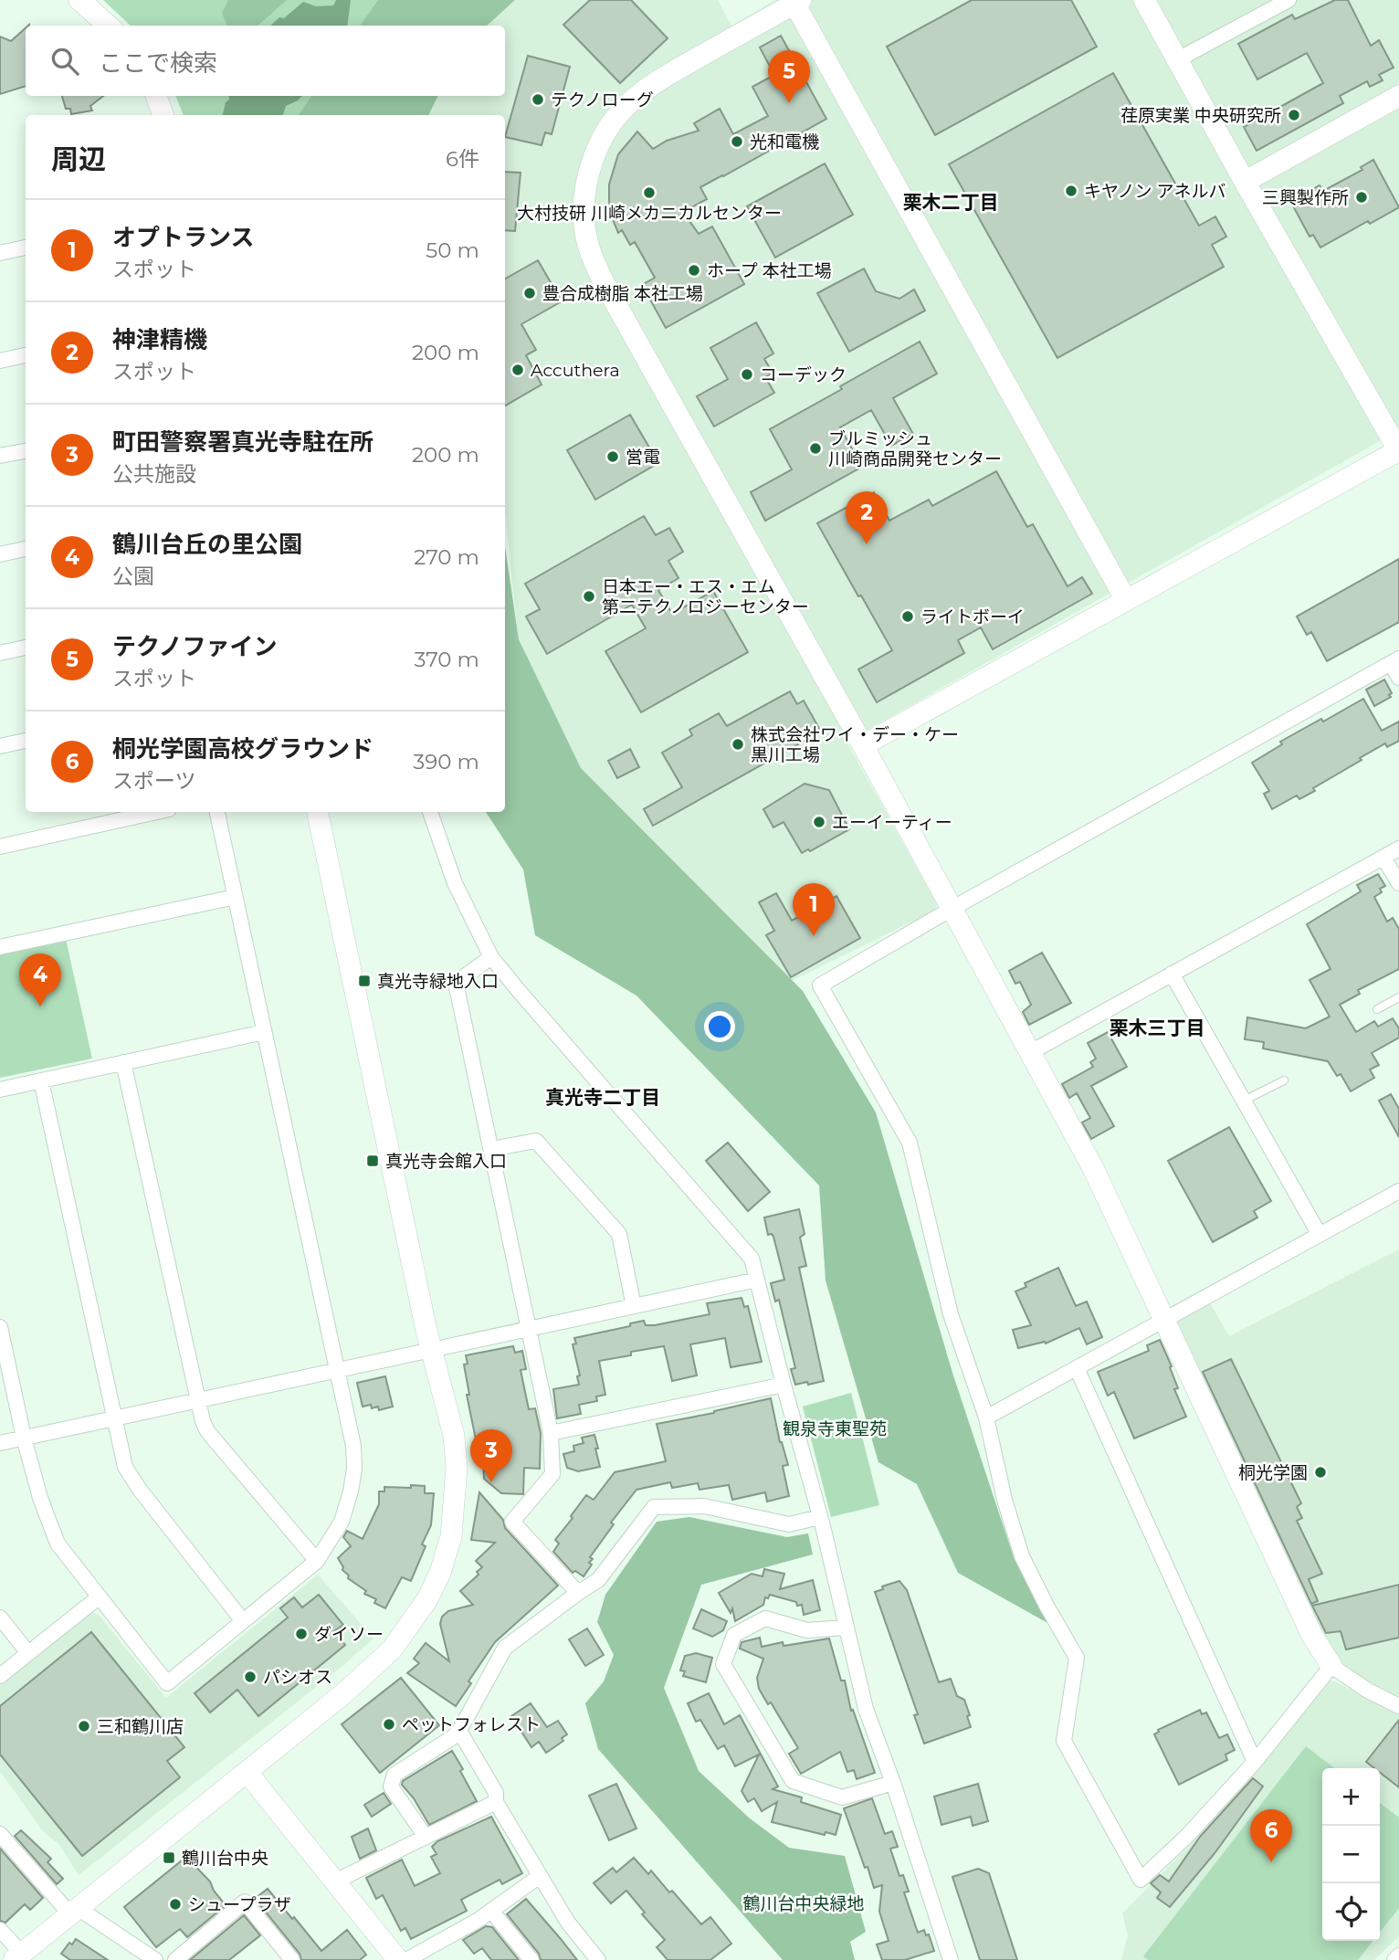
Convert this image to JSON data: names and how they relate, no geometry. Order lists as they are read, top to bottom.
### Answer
{
  "districts": ["栗木二丁目", "栗木三丁目", "真光寺二丁目"],
  "parks": ["観泉寺東聖苑", "鶴川台中央緑地"],
  "places": {
    "other": [
      "テクノローグ",
      "荏原実業 中央研究所",
      "光和電機",
      "キヤノン アネルバ",
      "大村技研 川崎メカニカルセンター",
      "三興製作所",
      "ホープ 本社工場",
      "豊合成樹脂 本社工場",
      "Accuthera",
      "コーデック",
      "ブルミッシュ 川崎商品開発センター",
      "営電",
      "日本エー・エス・エム 第二テクノロジーセンター",
      "ライトボーイ",
      "株式会社ワイ・デー・ケー 黒川工場",
      "エーイーティー",
      "桐光学園",
      "ダイソー",
      "パシオス",
      "ペットフォレスト",
      "三和鶴川店",
      "シュープラザ"
    ],
    "transit": ["真光寺緑地入口", "真光寺会館入口", "鶴川台中央"]
  },
  "page": {
    "search": "ここで検索",
    "pins": [
      "5",
      "2",
      "1",
      "4",
      "3",
      "6"
    ],
    "heading": ["周辺", "6件"],
    "list": [
      {
        "mark": "1",
        "name": "オプトランス",
        "note": "スポット",
        "value": "50 m"
      },
      {
        "mark": "2",
        "name": "神津精機",
        "note": "スポット",
        "value": "200 m"
      },
      {
        "mark": "3",
        "name": "町田警察署真光寺駐在所",
        "note": "公共施設",
        "value": "200 m"
      },
      {
        "mark": "4",
        "name": "鶴川台丘の里公園",
        "note": "公園",
        "value": "270 m"
      },
      {
        "mark": "5",
        "name": "テクノファイン",
        "note": "スポット",
        "value": "370 m"
      },
      {
        "mark": "6",
        "name": "桐光学園高校グラウンド",
        "note": "スポーツ",
        "value": "390 m"
      }
    ],
    "map_buttons": ["+", "−"]
  }
}
